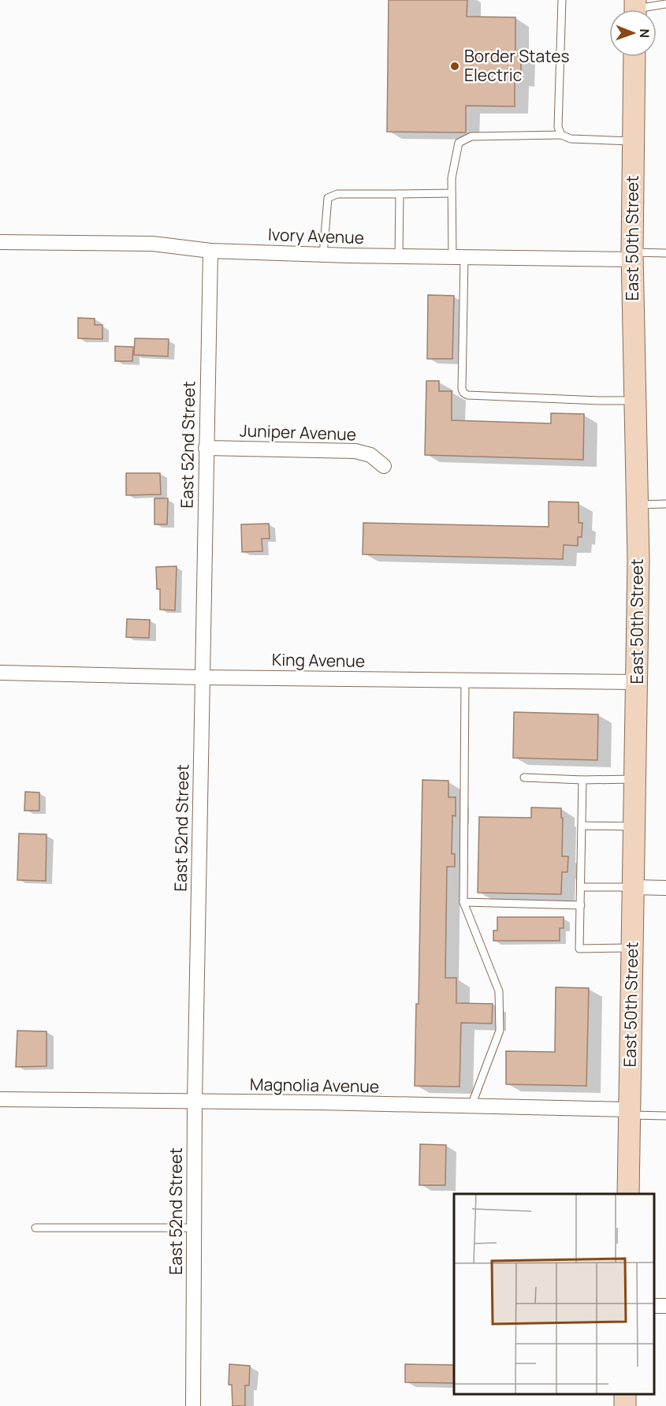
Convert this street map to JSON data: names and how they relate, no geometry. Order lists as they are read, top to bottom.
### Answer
{
  "streets": {
    "main road": ["East 50th Street"],
    "street": [
      "Ivory Avenue",
      "Juniper Avenue",
      "East 52nd Street",
      "King Avenue",
      "Magnolia Avenue"
    ]
  },
  "crossings": [
    ["Ivory Avenue", "East 50th Street"],
    ["Ivory Avenue", "East 52nd Street"],
    ["East 50th Street", "King Avenue"],
    ["East 50th Street", "Magnolia Avenue"],
    ["Juniper Avenue", "East 52nd Street"],
    ["East 52nd Street", "King Avenue"],
    ["East 52nd Street", "Magnolia Avenue"]
  ],
  "places": ["Border States Electric"],
  "north": "right"
}
